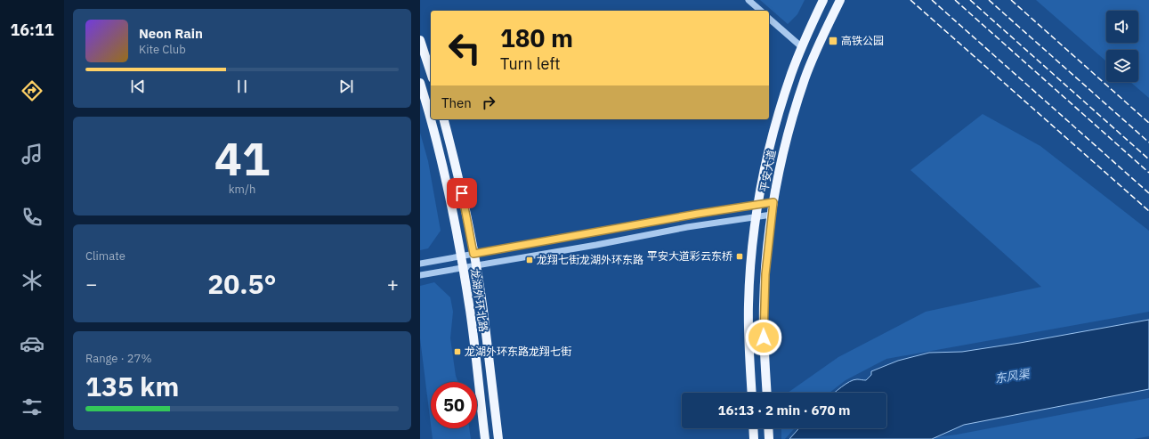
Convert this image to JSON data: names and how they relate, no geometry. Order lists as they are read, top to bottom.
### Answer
{
  "streets": {
    "main road": ["平安大道", "龙湖外环北路"]
  },
  "water": ["东风渠"],
  "places": {
    "transit": [
      "高铁公园",
      "平安大道彩云东桥",
      "龙翔七街龙湖外环东路",
      "龙湖外环东路龙翔七街"
    ]
  },
  "page": {
    "tabs": "16:11",
    "turn": ["180 m", "Turn left"],
    "song": ["Neon Rain", "Kite Club"],
    "then": "Then",
    "tile": [
      ["41", "km/h"],
      "Climate",
      ["Range · 27%", "135 km"]
    ],
    "heat": ["−", "20.5°", "+"],
    "limit": "50",
    "trip": "16:13 · 2 min · 670 m"
  }
}
